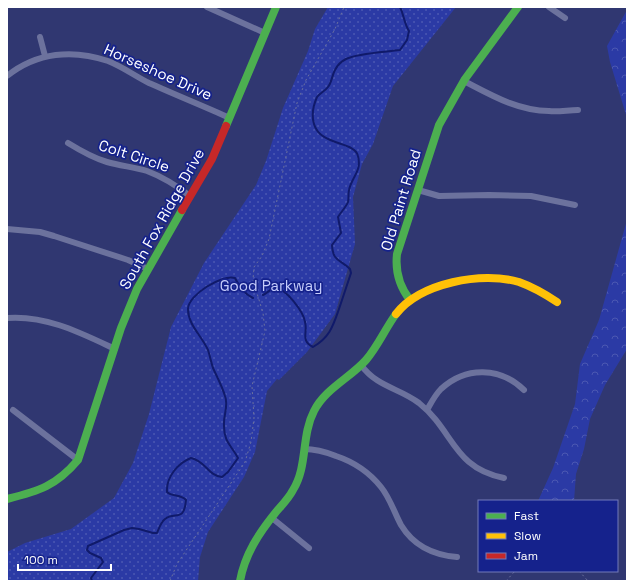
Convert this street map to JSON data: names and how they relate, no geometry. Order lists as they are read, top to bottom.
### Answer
{
  "streets": {
    "street": [
      "Horseshoe Drive",
      "Colt Circle",
      "Old Paint Road",
      "South Fox Ridge Drive"
    ]
  },
  "crossings": [
    ["Horseshoe Drive", "South Fox Ridge Drive"],
    ["Colt Circle", "South Fox Ridge Drive"]
  ],
  "parks": ["Good Parkway"],
  "legend": ["Fast", "Slow", "Jam"],
  "scale_bar": "100 m"
}
